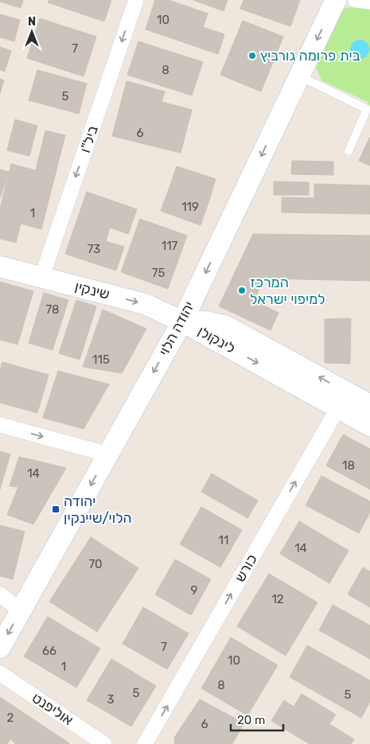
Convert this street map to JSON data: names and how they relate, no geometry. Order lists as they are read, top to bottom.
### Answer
{
  "streets": {
    "street": [
      "ביל\"ו",
      "שינקין",
      "יהודה הלוי",
      "לינקולן",
      "כורש",
      "אוליפנט"
    ]
  },
  "crossings": [
    ["ביל\"ו", "שינקין"],
    ["שינקין", "יהודה הלוי"],
    ["שינקין", "לינקולן"],
    ["יהודה הלוי", "לינקולן"],
    ["לינקולן", "כורש"]
  ],
  "one_way": ["ביל\"ו", "יהודה הלוי", "כורש"],
  "places": {
    "other": ["בית פרומה גורביץ", "המרכז למיפוי ישראל"],
    "transit": ["יהודה הלוי/שיינקין"]
  },
  "house_numbers": [
    "10",
    "7",
    "8",
    "5",
    "6",
    "119",
    "1",
    "117",
    "73",
    "75",
    "78",
    "115",
    "18",
    "14",
    "11",
    "14",
    "70",
    "9",
    "12",
    "7",
    "66",
    "10",
    "1",
    "8",
    "5",
    "5",
    "3",
    "2",
    "6"
  ],
  "scale_bar": "20 m",
  "north": "top"
}
